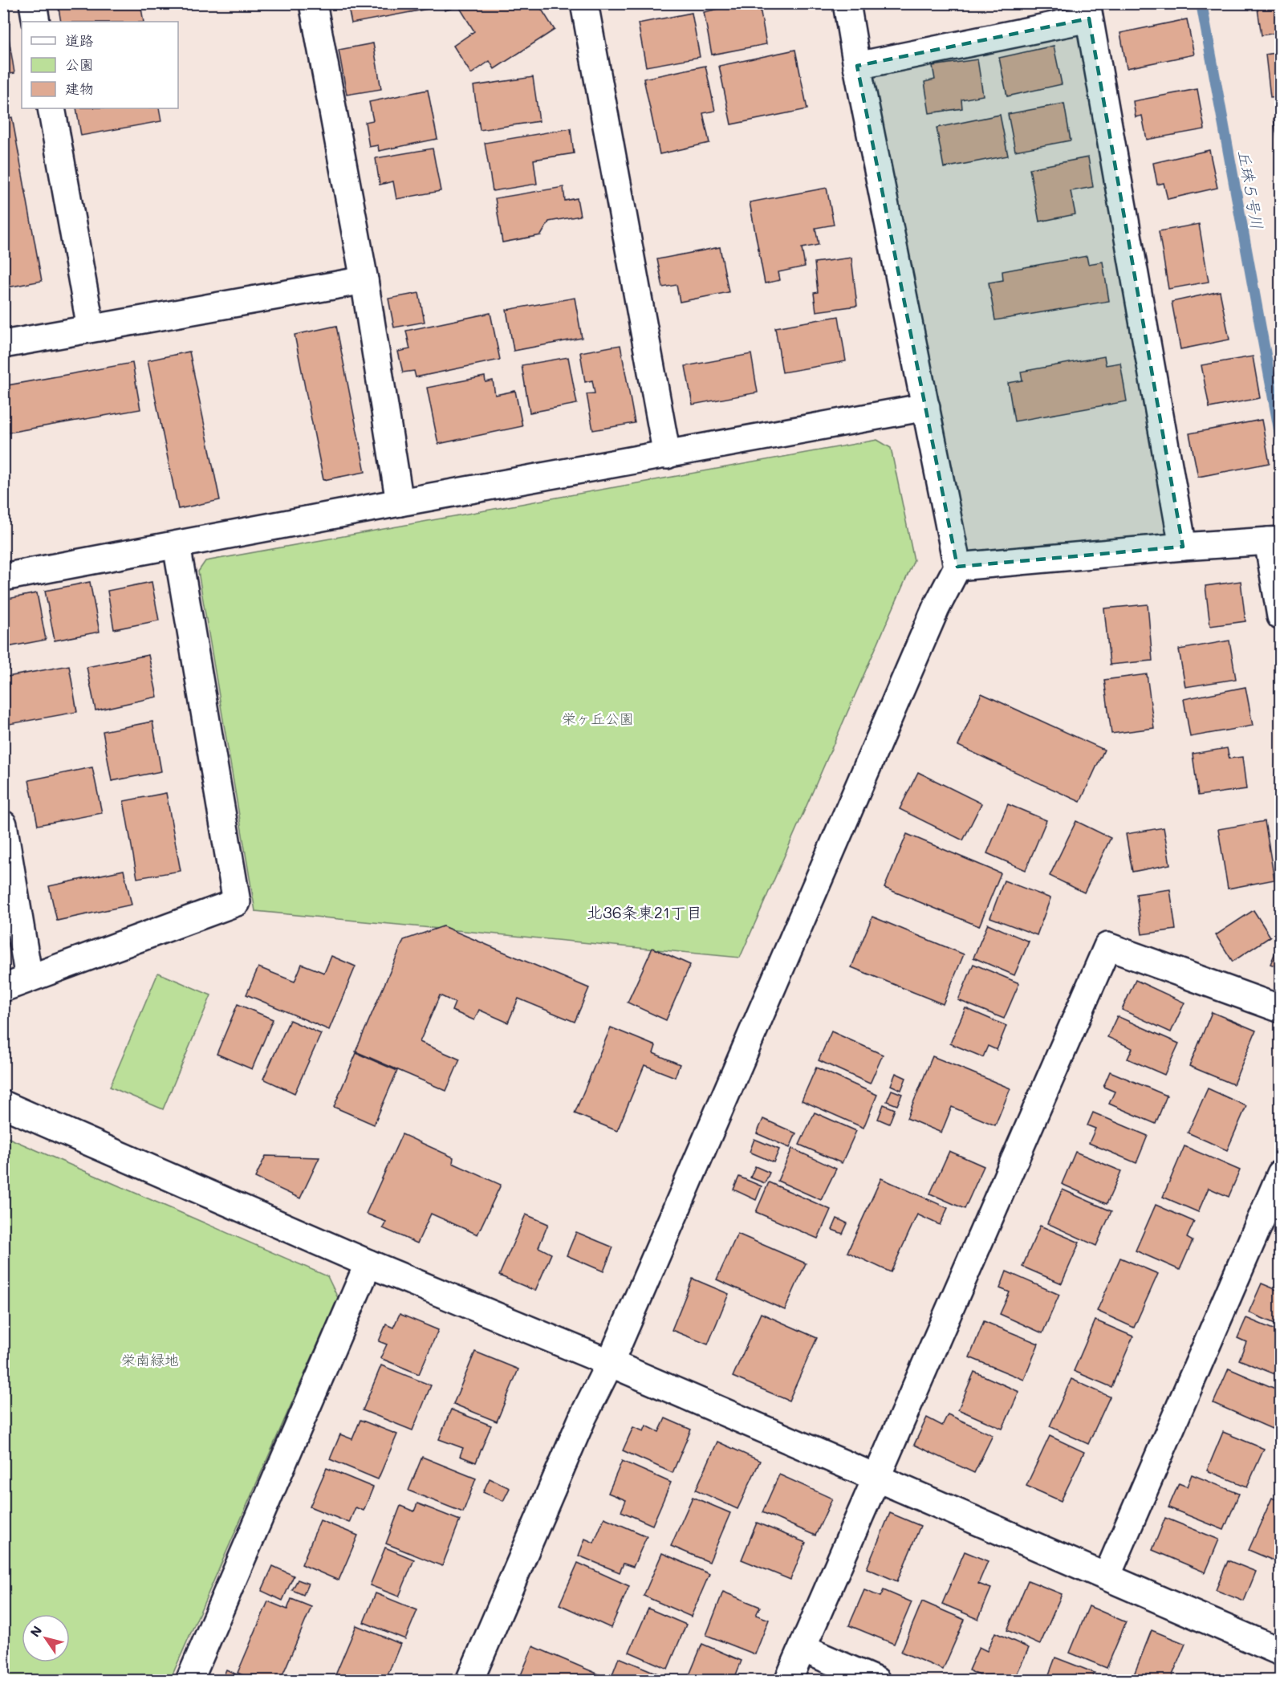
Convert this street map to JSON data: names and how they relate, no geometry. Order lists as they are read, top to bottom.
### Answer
{
  "districts": ["北36条東21丁目"],
  "water": ["丘珠５号川"],
  "parks": ["栄ヶ丘公園", "栄南緑地"],
  "legend": ["道路", "公園", "建物"],
  "north": "top left"
}
